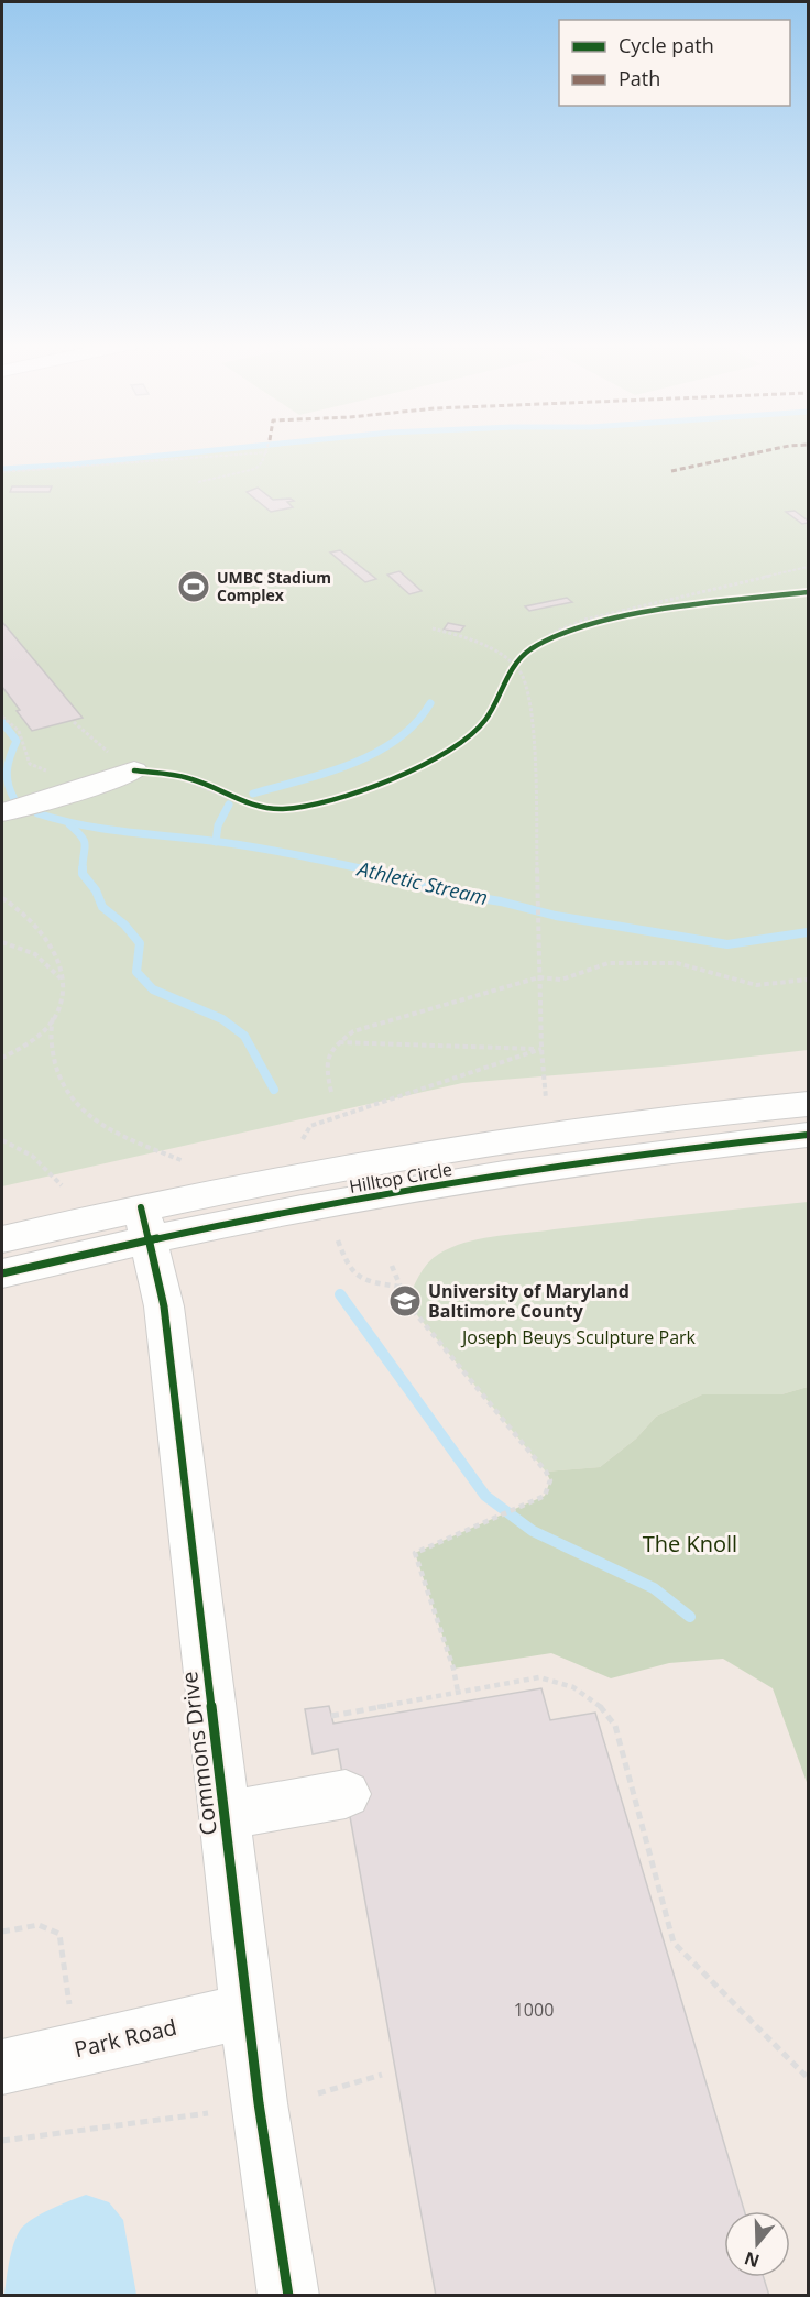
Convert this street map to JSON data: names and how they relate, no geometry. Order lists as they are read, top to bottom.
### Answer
{
  "streets": {
    "street": ["Hilltop Circle", "Commons Drive", "Park Road"]
  },
  "crossings": [
    ["Hilltop Circle", "Commons Drive"],
    ["Commons Drive", "Park Road"]
  ],
  "water": ["Athletic Stream"],
  "parks": ["Joseph Beuys Sculpture Park", "The Knoll"],
  "places": {
    "sports": ["UMBC Stadium Complex"],
    "school or university": ["University of Maryland Baltimore County"]
  },
  "house_numbers": ["1000"],
  "legend": ["Cycle path", "Path"],
  "north": "bottom"
}
